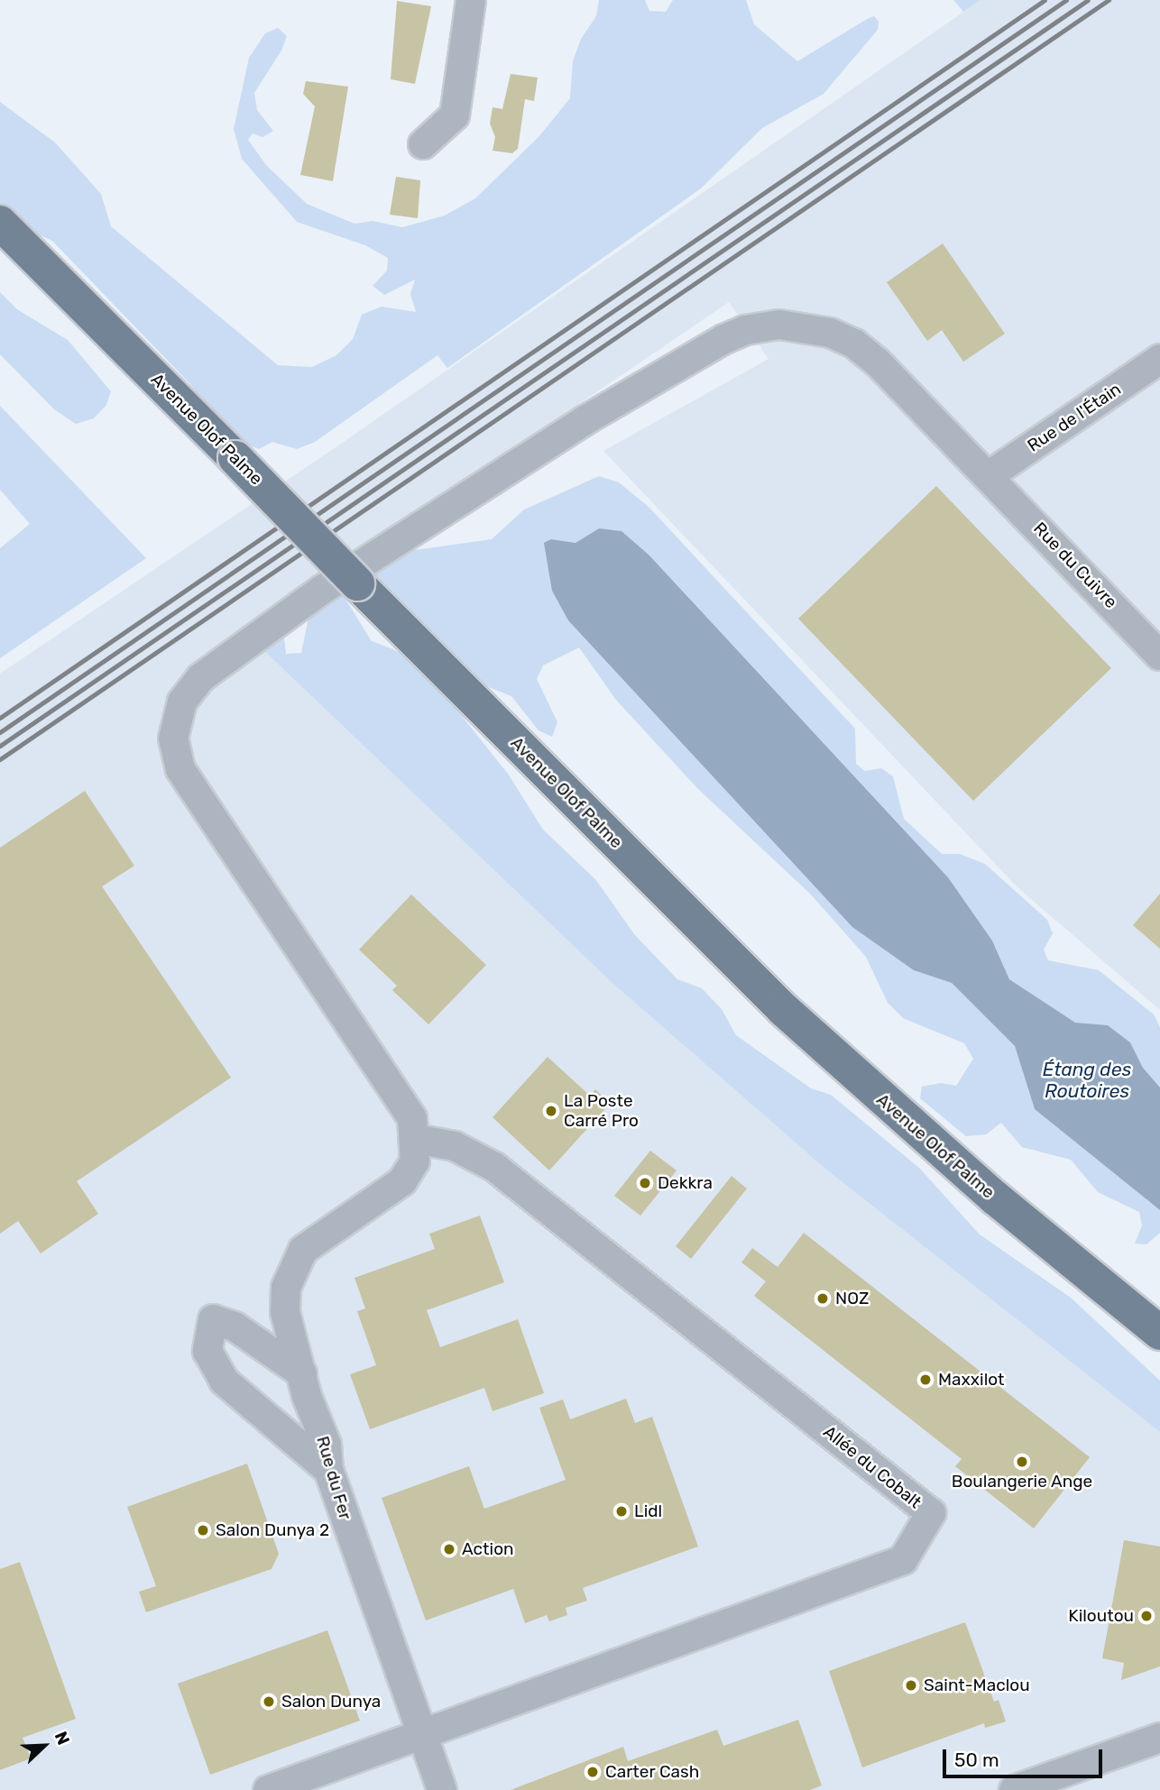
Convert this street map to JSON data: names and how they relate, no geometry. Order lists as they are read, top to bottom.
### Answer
{
  "streets": {
    "main road": ["Avenue Olof Palme"],
    "street": [
      "Rue de l'Étain",
      "Rue du Cuivre",
      "Allée du Cobalt",
      "Rue du Fer"
    ]
  },
  "crossings": [
    ["Rue de l'Étain", "Rue du Cuivre"],
    ["Rue du Cuivre", "Allée du Cobalt"],
    ["Rue du Cuivre", "Rue du Fer"],
    ["Allée du Cobalt", "Rue du Fer"]
  ],
  "water": ["Étang des Routoires"],
  "places": [
    "La Poste Carré Pro",
    "Dekkra",
    "NOZ",
    "Maxxilot",
    "Boulangerie Ange",
    "Lidl",
    "Salon Dunya 2",
    "Action",
    "Kiloutou",
    "Saint-Maclou",
    "Salon Dunya",
    "Carter Cash"
  ],
  "scale_bar": "50 m",
  "north": "top right"
}
